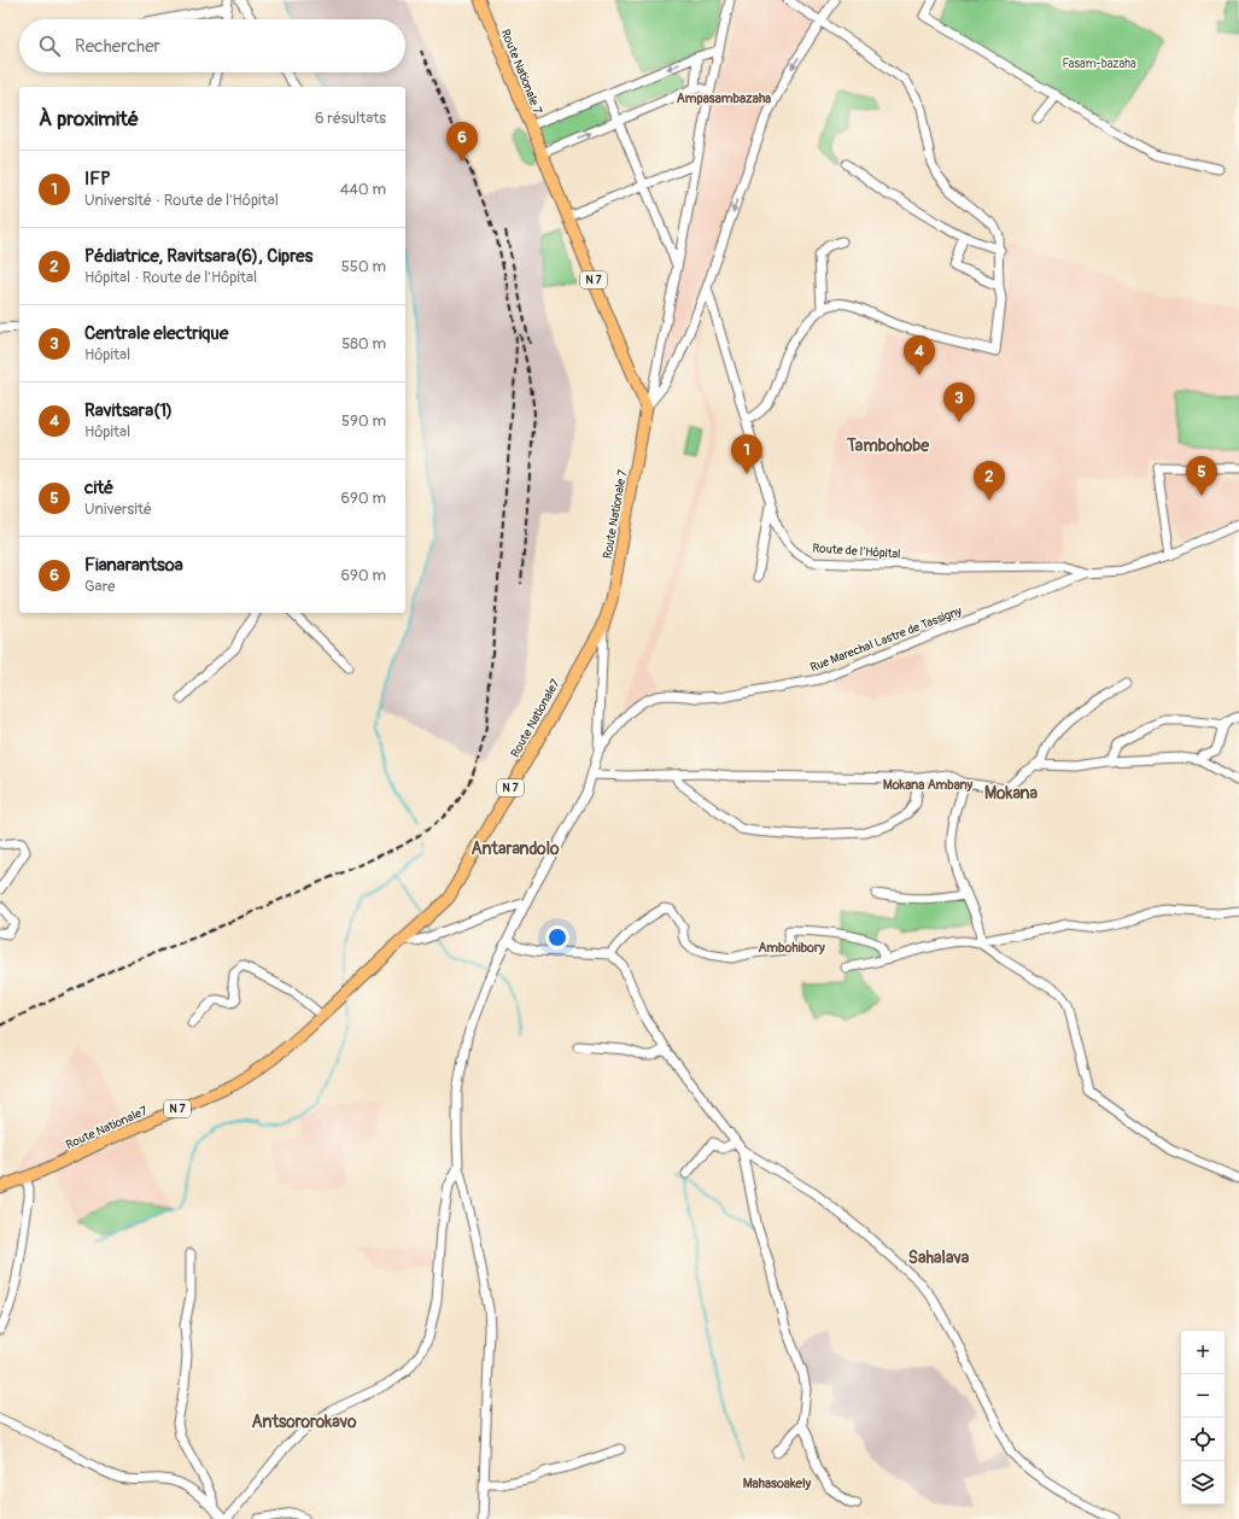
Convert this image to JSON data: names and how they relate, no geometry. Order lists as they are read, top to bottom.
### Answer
{
  "streets": {
    "main road": ["Route Nationale 7", "N 7", "Route Nationale7"],
    "street": ["Route de l'Hôpital", "Rue Marechal Lastre de Tassigny"]
  },
  "crossings": [
    ["Route Nationale 7", "N 7"],
    ["Route Nationale 7", "Route Nationale7"],
    ["Route de l'Hôpital", "Rue Marechal Lastre de Tassigny"]
  ],
  "districts": [
    "Ampasambazaha",
    "Tambohobe",
    "Mokana Ambany",
    "Mokana",
    "Antarandolo",
    "Ambohibory",
    "Sahalava",
    "Antsororokavo",
    "Mahasoakely"
  ],
  "parks": ["Fasam-bazaha"],
  "page": {
    "search": "Rechercher",
    "heading": ["À proximité", "6 résultats"],
    "pins": [
      "6",
      "4",
      "3",
      "1",
      "5",
      "2"
    ],
    "list": [
      {
        "mark": "1",
        "name": "IFP",
        "note": "Université · Route de l'Hôpital",
        "value": "440 m"
      },
      {
        "mark": "2",
        "name": "Pédiatrice, Ravitsara(6), Cipres",
        "note": "Hôpital · Route de l'Hôpital",
        "value": "550 m"
      },
      {
        "mark": "3",
        "name": "Centrale electrique",
        "note": "Hôpital",
        "value": "580 m"
      },
      {
        "mark": "4",
        "name": "Ravitsara(1)",
        "note": "Hôpital",
        "value": "590 m"
      },
      {
        "mark": "5",
        "name": "cité",
        "note": "Université",
        "value": "690 m"
      },
      {
        "mark": "6",
        "name": "Fianarantsoa",
        "note": "Gare",
        "value": "690 m"
      }
    ],
    "map_buttons": ["+", "−"]
  }
}
